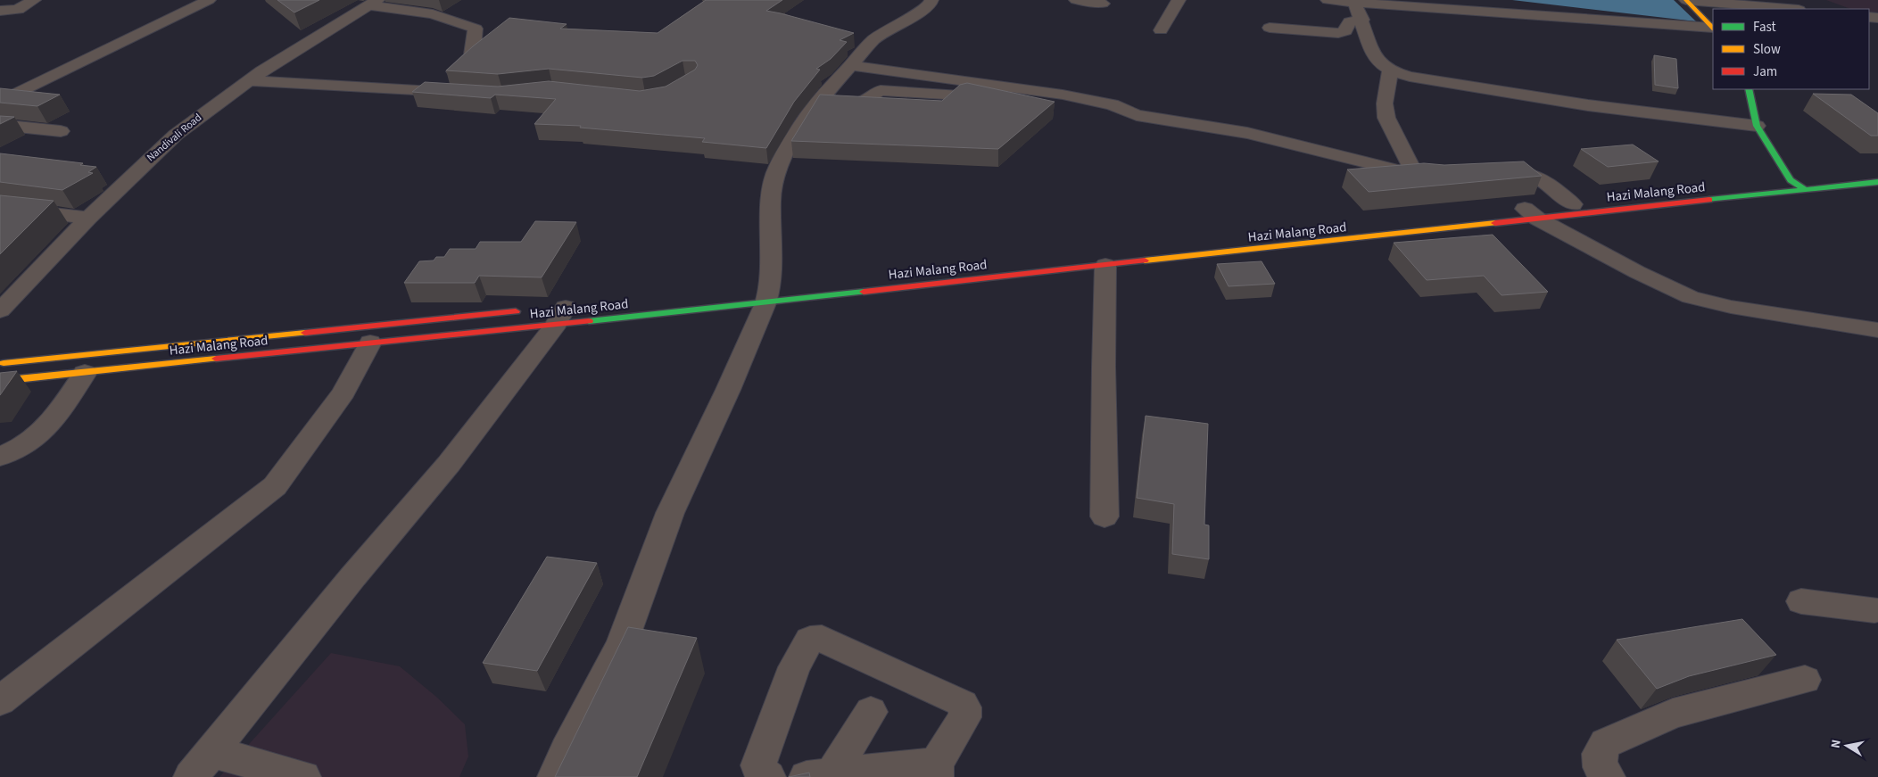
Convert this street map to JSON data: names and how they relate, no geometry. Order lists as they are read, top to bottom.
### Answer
{
  "streets": {
    "main road": ["Hazi Malang Road"],
    "street": ["Nandivali Road"]
  },
  "legend": ["Fast", "Slow", "Jam"],
  "north": "left"
}
